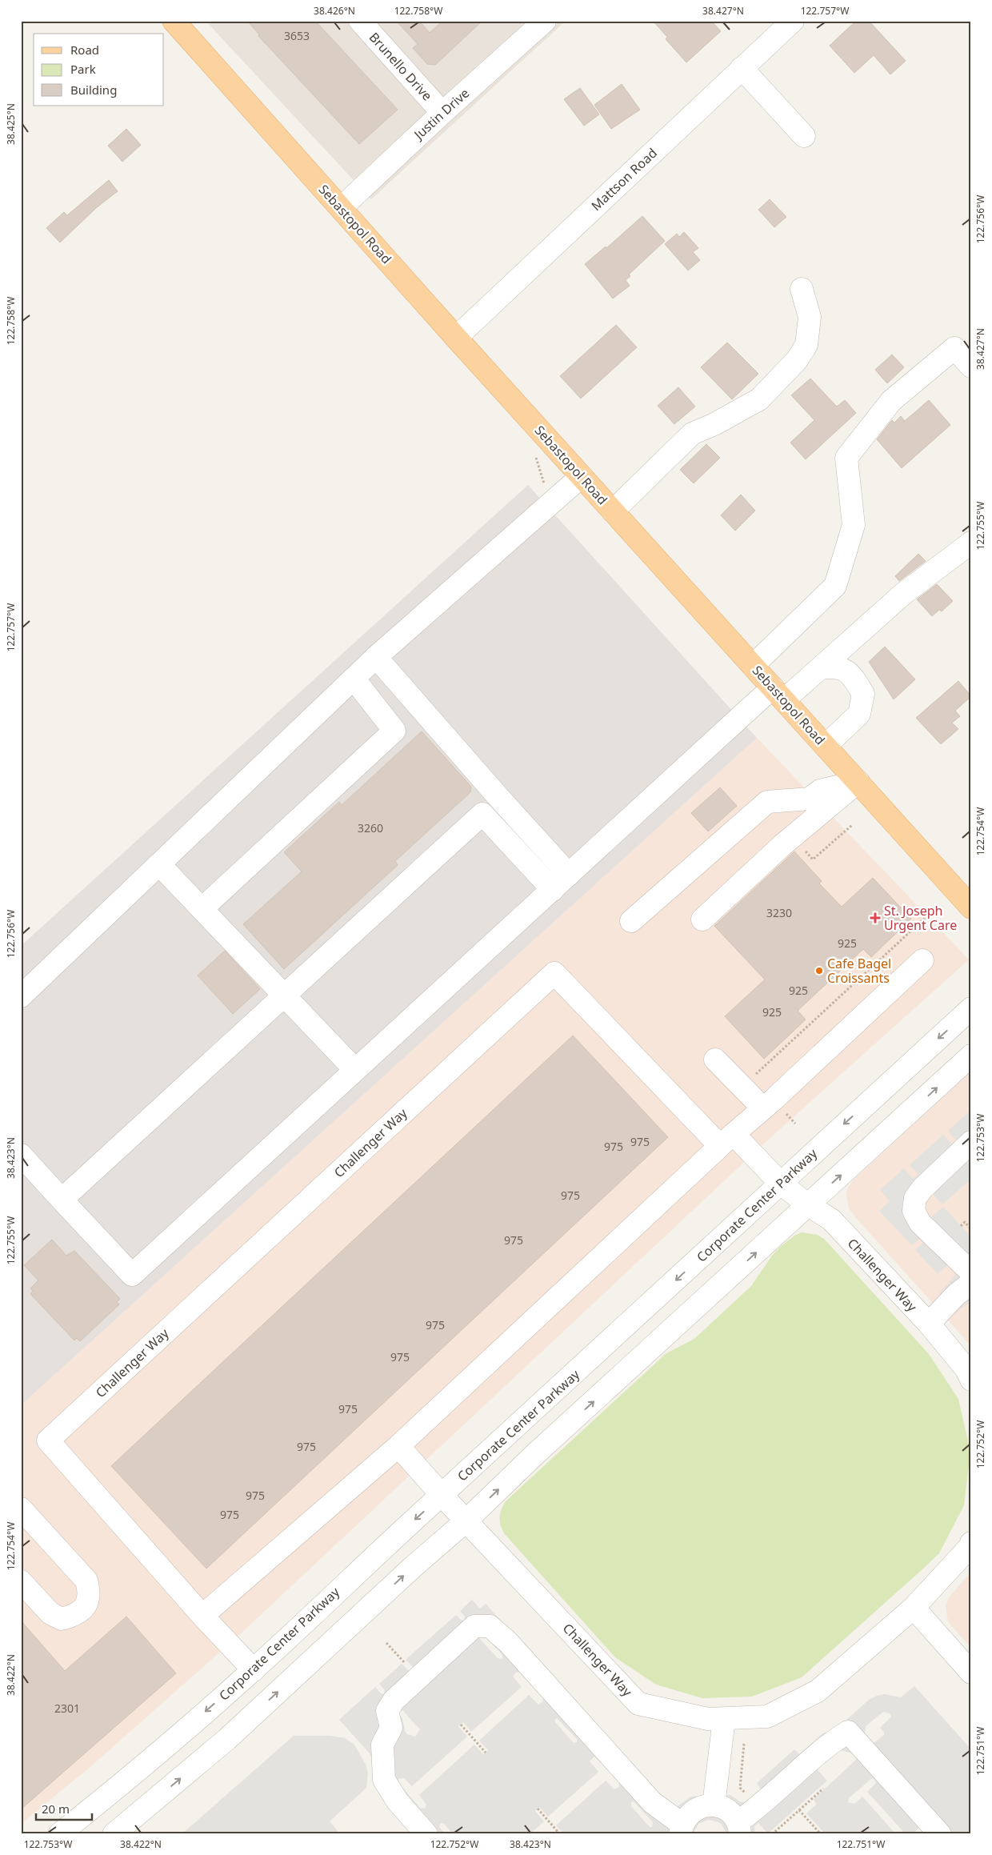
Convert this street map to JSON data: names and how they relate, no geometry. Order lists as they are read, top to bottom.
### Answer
{
  "streets": {
    "main road": ["Sebastopol Road"],
    "street": [
      "Brunello Drive",
      "Justin Drive",
      "Mattson Road",
      "Challenger Way",
      "Corporate Center Parkway"
    ]
  },
  "crossings": [
    ["Brunello Drive", "Justin Drive"],
    ["Justin Drive", "Sebastopol Road"],
    ["Mattson Road", "Sebastopol Road"],
    ["Challenger Way", "Corporate Center Parkway"]
  ],
  "places": {
    "health": ["St. Joseph Urgent Care"],
    "other": ["Cafe Bagel Croissants"]
  },
  "house_numbers": [
    "3653",
    "3260",
    "3230",
    "925",
    "925",
    "925",
    "975",
    "975",
    "975",
    "975",
    "975",
    "975",
    "975",
    "975",
    "975",
    "975",
    "2301"
  ],
  "legend": ["Road", "Park", "Building"],
  "scale_bar": "20 m",
  "coordinates": [
    "38.426°N",
    "122.758°W",
    "38.427°N",
    "122.757°W",
    "38.425°N",
    "122.756°W",
    "122.755°W",
    "122.754°W",
    "122.753°W",
    "38.423°N",
    "122.752°W",
    "38.422°N",
    "122.751°W"
  ]
}
